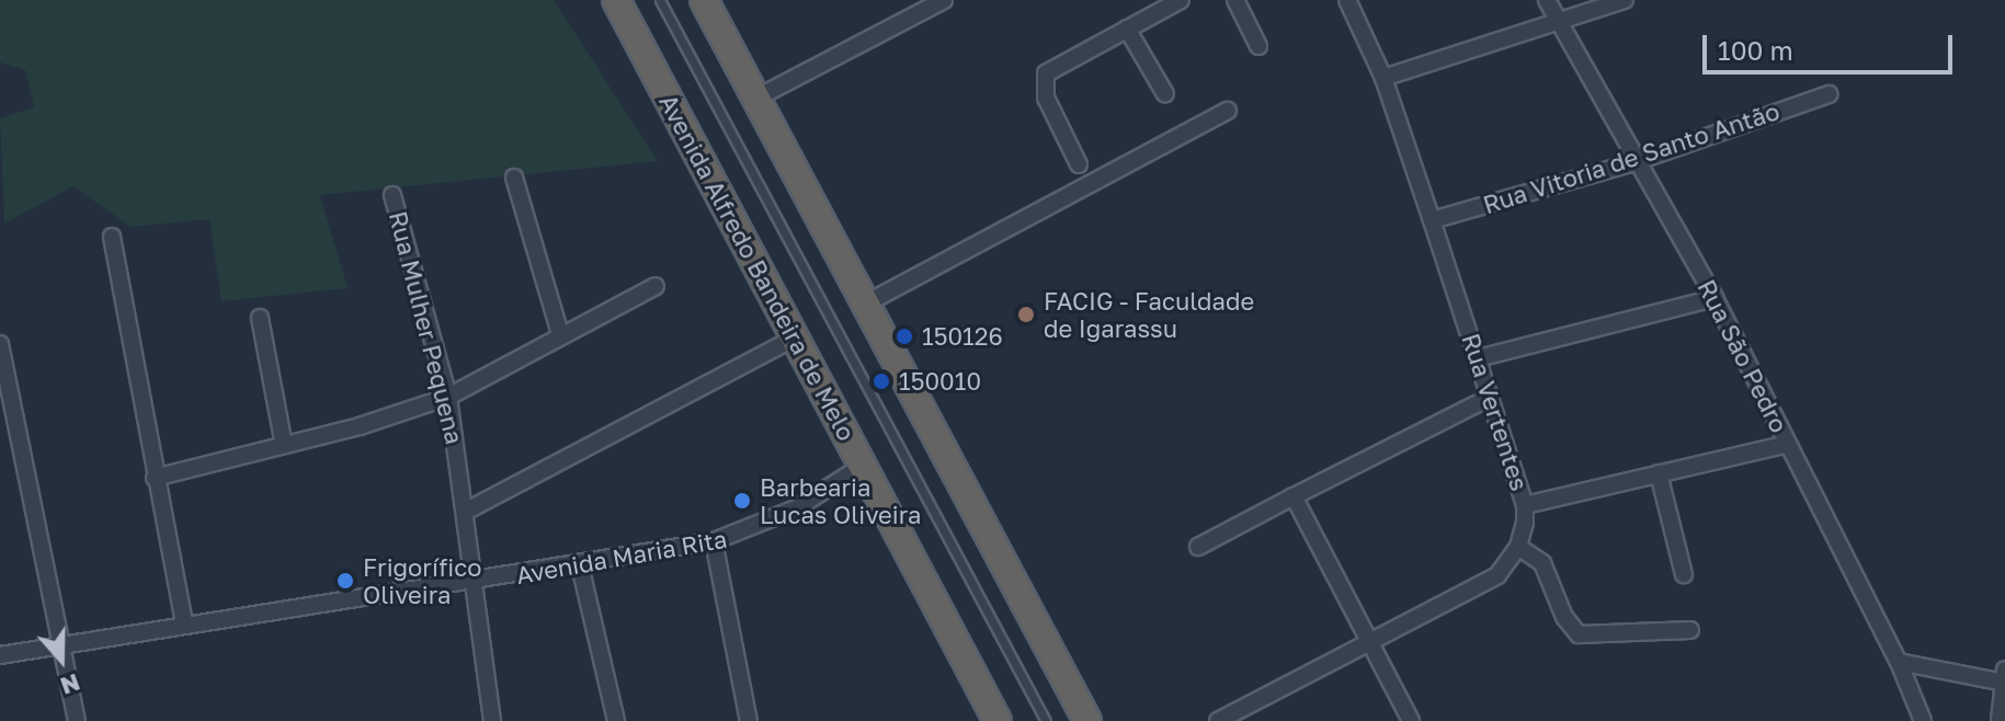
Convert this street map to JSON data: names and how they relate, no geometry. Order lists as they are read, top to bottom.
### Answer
{
  "streets": {
    "highway": ["Avenida Alfredo Bandeira de Melo"],
    "street": [
      "Rua Vitoria de Santo Antão",
      "Rua Mulher Pequena",
      "Rua São Pedro",
      "Rua Vertentes",
      "Avenida Maria Rita"
    ]
  },
  "crossings": [
    ["Rua Vitoria de Santo Antão", "Rua São Pedro"],
    ["Rua Vitoria de Santo Antão", "Rua Vertentes"],
    ["Avenida Alfredo Bandeira de Melo", "Avenida Maria Rita"],
    ["Rua Mulher Pequena", "Avenida Maria Rita"]
  ],
  "places": [
    "FACIG - Faculdade de Igarassu",
    "150126",
    "150010",
    "Barbearia Lucas Oliveira",
    "Frigorífico Oliveira"
  ],
  "scale_bar": "100 m",
  "north": "bottom"
}
